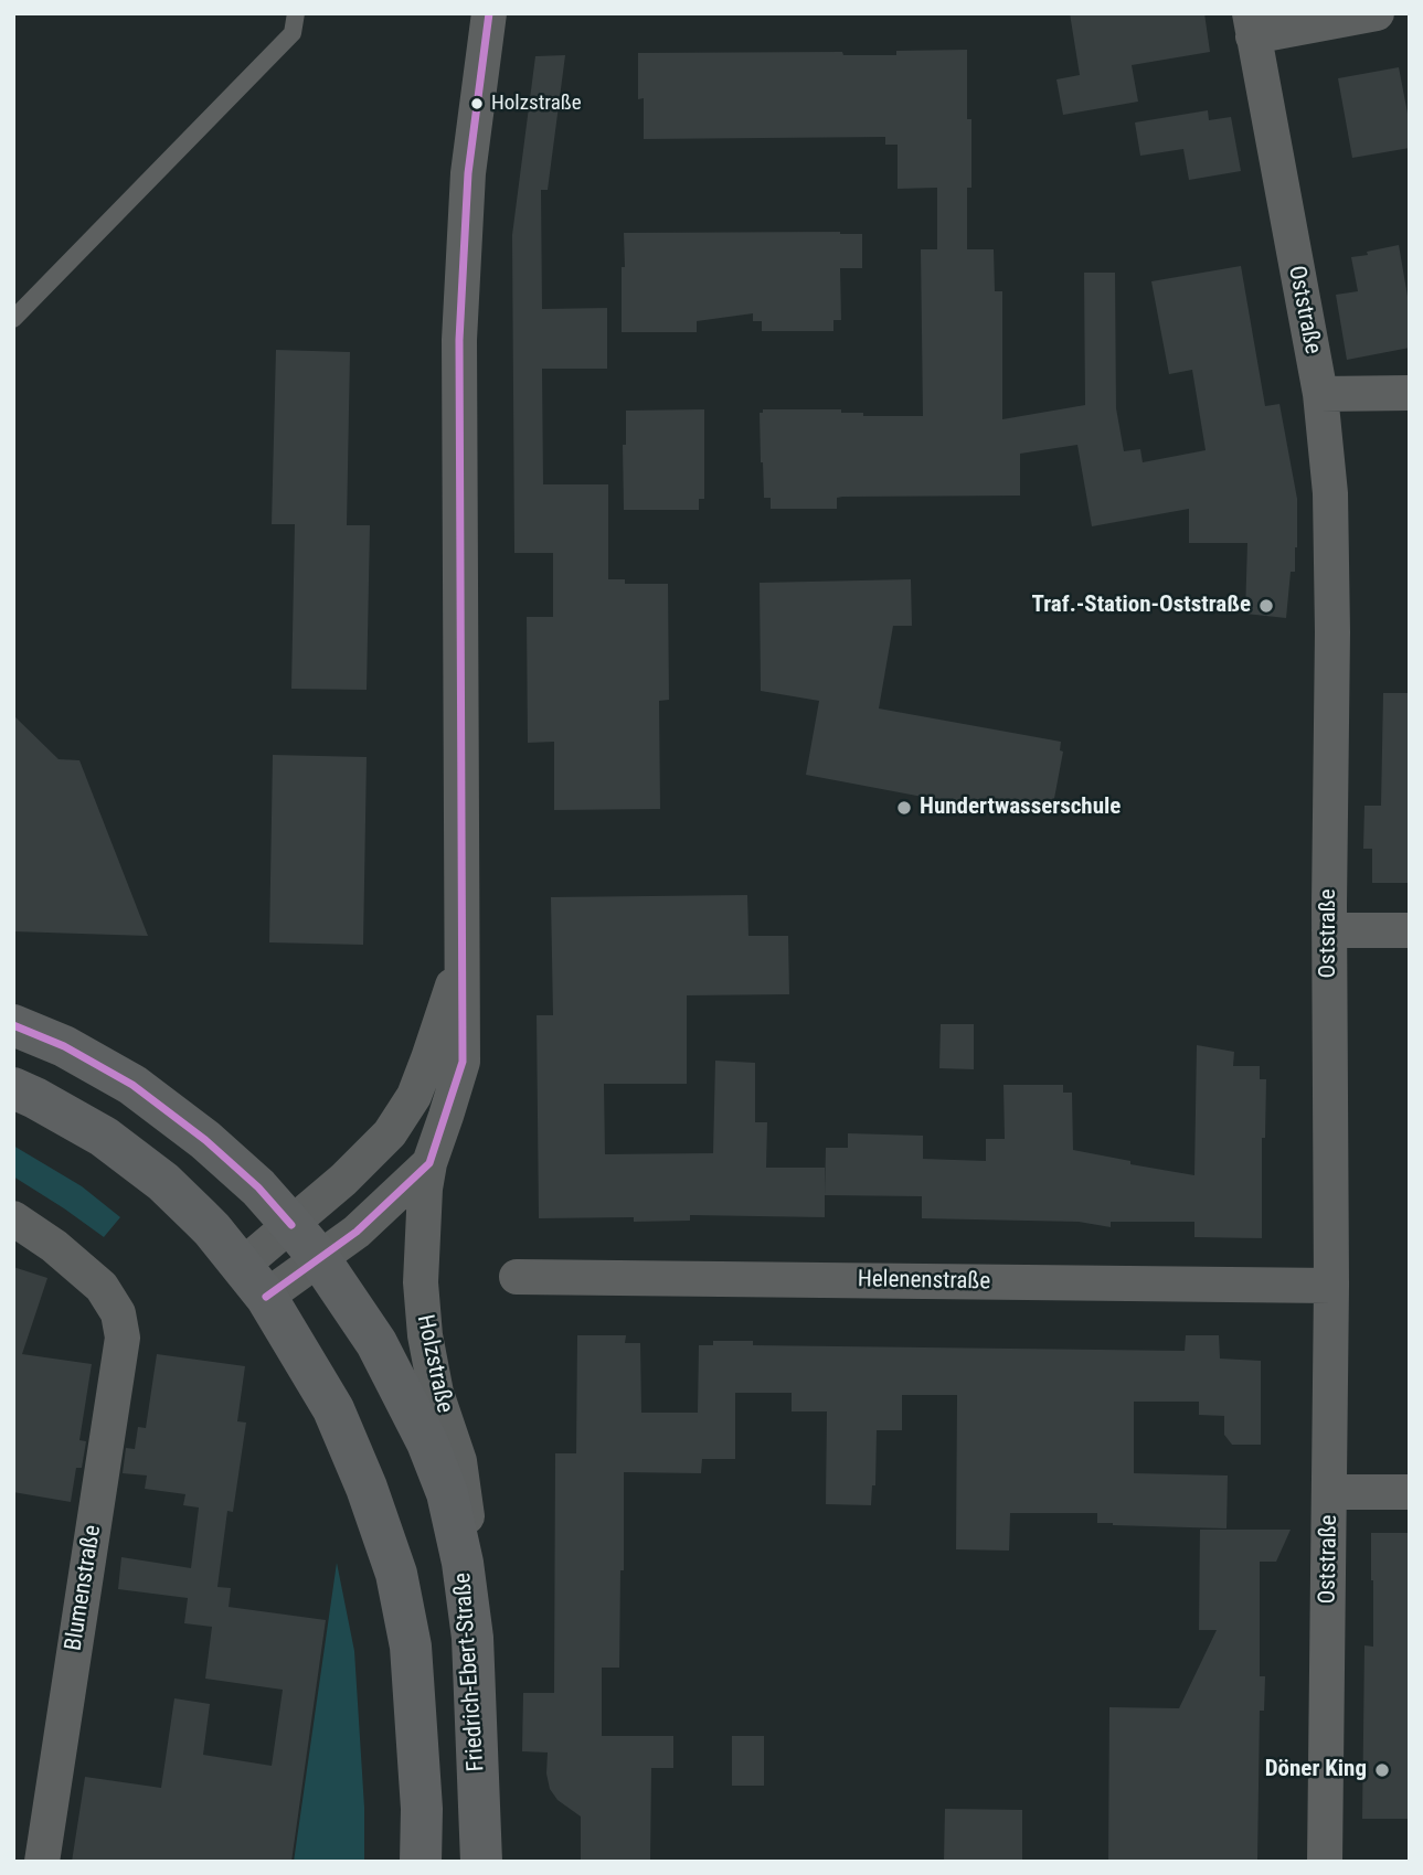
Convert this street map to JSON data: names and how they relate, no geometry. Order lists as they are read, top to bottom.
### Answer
{
  "streets": {
    "main road": ["Friedrich-Ebert-Straße"],
    "street": [
      "Oststraße",
      "Helenenstraße",
      "Holzstraße",
      "Blumenstraße"
    ]
  },
  "crossings": [
    ["Oststraße", "Helenenstraße"],
    ["Holzstraße", "Friedrich-Ebert-Straße"]
  ],
  "places": [
    "Holzstraße",
    "Traf.-Station-Oststraße",
    "Hundertwasserschule",
    "Döner King"
  ]
}
